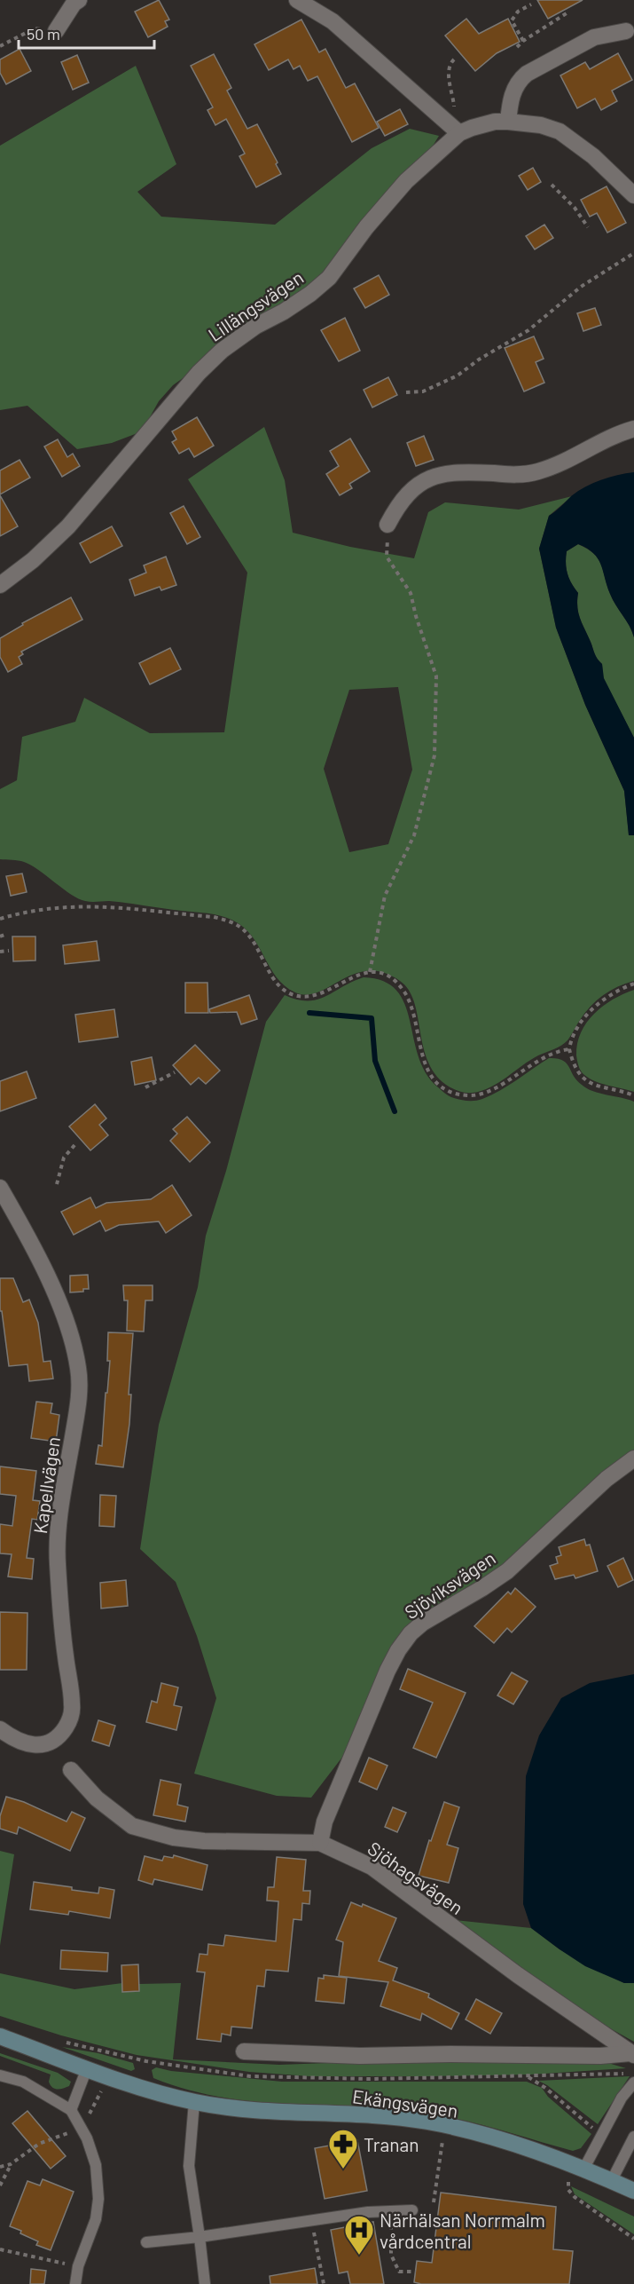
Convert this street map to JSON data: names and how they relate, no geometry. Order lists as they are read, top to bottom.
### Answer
{
  "streets": {
    "street": [
      "Lillängsvägen",
      "Kapellvägen",
      "Sjöviksvägen",
      "Sjöhagsvägen",
      "Ekängsvägen"
    ]
  },
  "crossings": [
    ["Sjöviksvägen", "Sjöhagsvägen"]
  ],
  "places": {
    "pharmacy": ["Tranan"],
    "hospital": ["Närhälsan Norrmalm vårdcentral"]
  },
  "scale_bar": "50 m"
}
